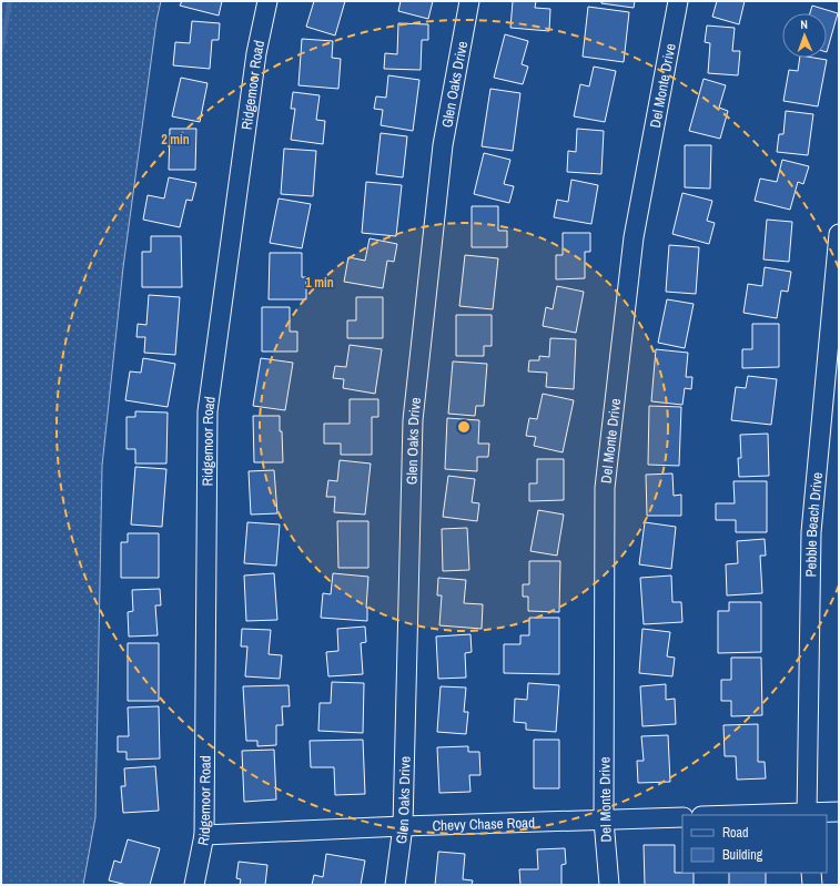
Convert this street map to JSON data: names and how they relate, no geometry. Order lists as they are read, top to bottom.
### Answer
{
  "streets": {
    "street": [
      "Glen Oaks Drive",
      "Ridgemoor Road",
      "Del Monte Drive",
      "Pebble Beach Drive",
      "Chevy Chase Road"
    ]
  },
  "crossings": [
    ["Glen Oaks Drive", "Chevy Chase Road"],
    ["Ridgemoor Road", "Chevy Chase Road"],
    ["Del Monte Drive", "Chevy Chase Road"]
  ],
  "legend": ["Road", "Building"],
  "north": "top",
  "rings": ["2 min", "1 min"]
}
